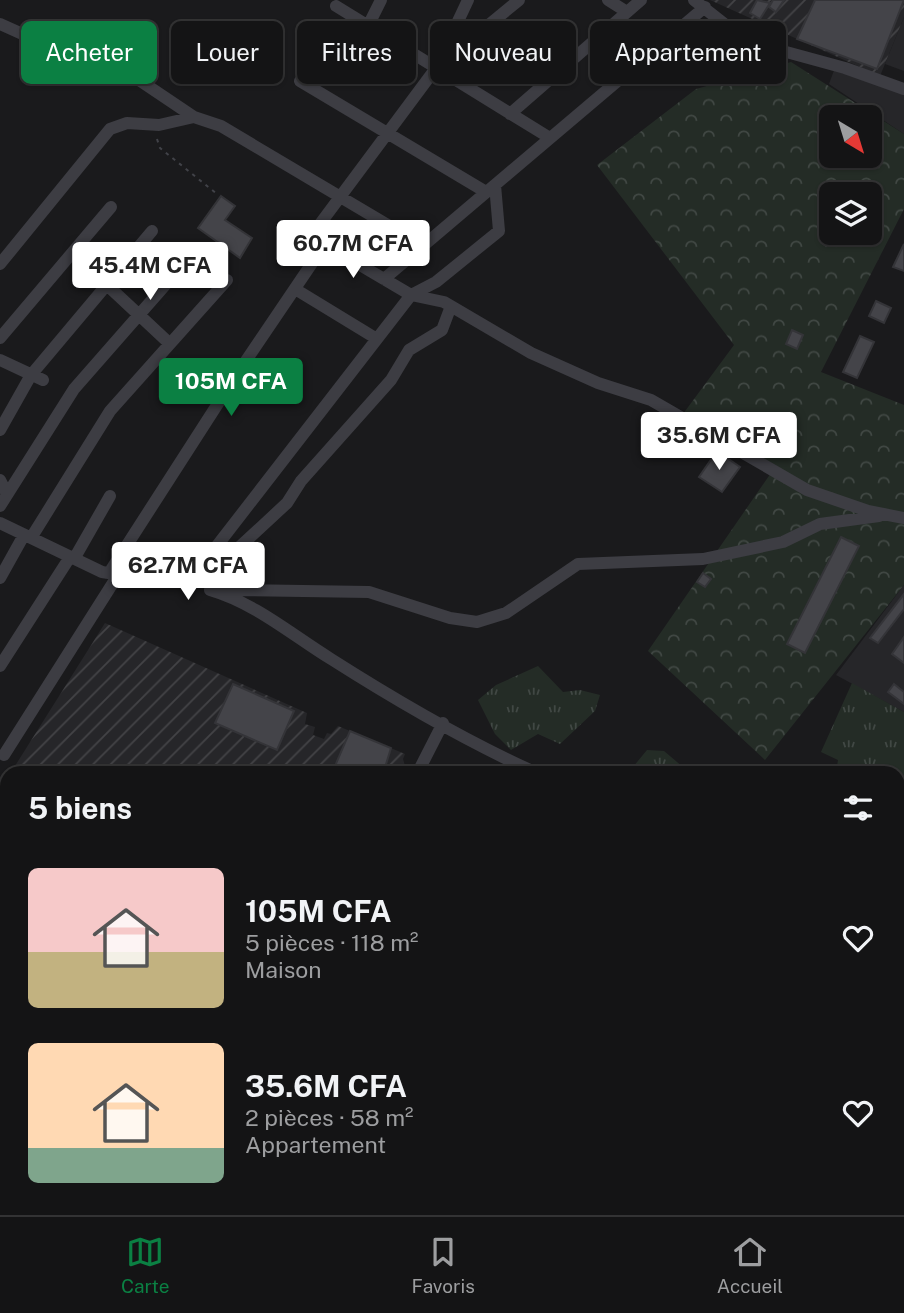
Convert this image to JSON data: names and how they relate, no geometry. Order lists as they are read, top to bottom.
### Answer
{
  "north": "bottom right",
  "page": {
    "chip": [
      "Acheter",
      "Louer",
      "Filtres",
      "Nouveau",
      "Appartement"
    ],
    "price": [
      "60.7M CFA",
      "45.4M CFA",
      "105M CFA",
      "35.6M CFA",
      "62.7M CFA"
    ],
    "heading": "5 biens",
    "list": [
      {
        "name": "105M CFA",
        "note": "5 pièces · 118 m² · Maison"
      },
      {
        "name": "35.6M CFA",
        "note": "2 pièces · 58 m² · Appartement"
      }
    ],
    "tabs": ["Carte", "Favoris", "Accueil"]
  }
}
